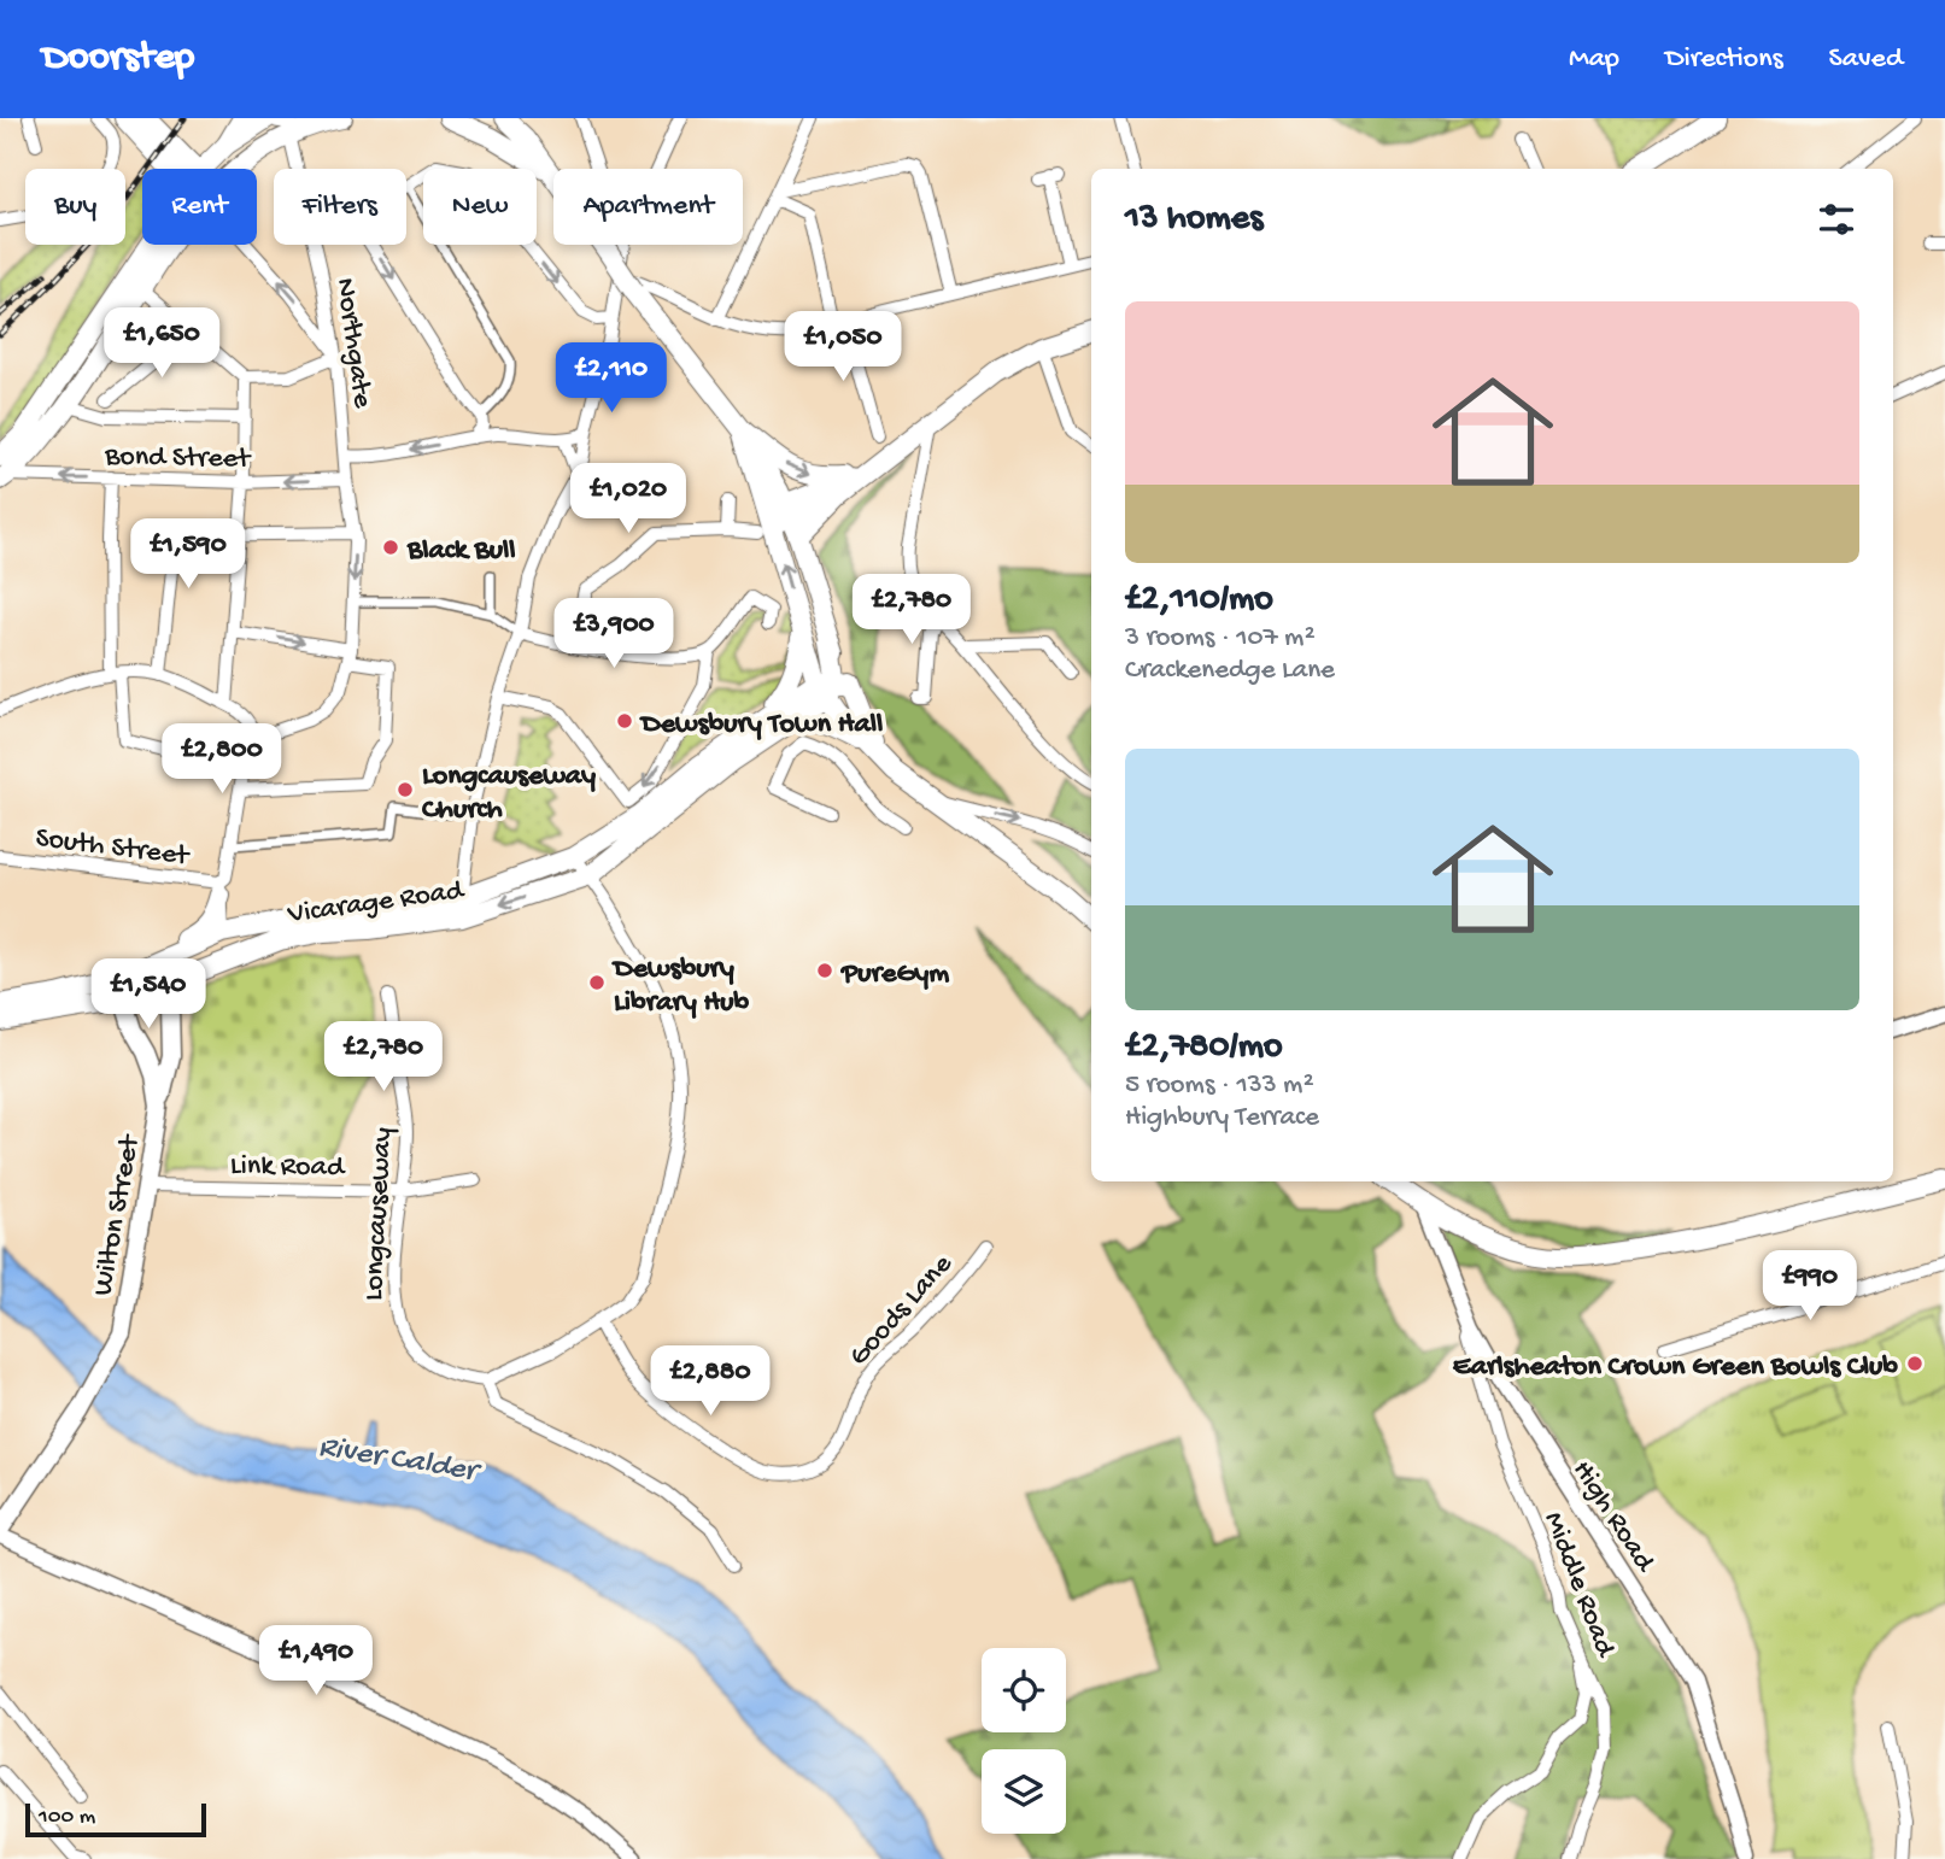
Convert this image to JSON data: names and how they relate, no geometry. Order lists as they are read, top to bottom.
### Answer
{
  "streets": {
    "main road": ["Vicarage Road", "Wilton Street"],
    "street": [
      "Northgate",
      "Bond Street",
      "South Street",
      "Link Road",
      "Longcauseway",
      "Goods Lane",
      "High Road",
      "Middle Road"
    ]
  },
  "crossings": [
    ["Northgate", "Bond Street"],
    ["Vicarage Road", "Wilton Street"],
    ["Link Road", "Longcauseway"],
    ["Link Road", "Wilton Street"],
    ["High Road", "Middle Road"]
  ],
  "water": ["River Calder"],
  "places": [
    "Black Bull",
    "Dewsbury Town Hall",
    "Longcauseway Church",
    "PureGym",
    "Dewsbury Library Hub",
    "Earlsheaton Crown Green Bowls Club"
  ],
  "scale_bar": "100 m",
  "page": {
    "header": "Doorstep",
    "nav": ["Map", "Directions", "Saved"],
    "chip": [
      "Buy",
      "Rent",
      "Filters",
      "New",
      "Apartment"
    ],
    "heading": "13 homes",
    "list": [
      {
        "name": "£2,110/mo",
        "note": "3 rooms · 107 m² · Crackenedge Lane"
      },
      {
        "name": "£2,780/mo",
        "note": "5 rooms · 133 m² · Highbury Terrace"
      }
    ],
    "price": [
      "£1,650",
      "£1,050",
      "£2,110",
      "£1,020",
      "£1,590",
      "£2,780",
      "£3,900",
      "£2,800",
      "£1,540",
      "£2,780",
      "£990",
      "£2,880",
      "£1,490"
    ],
    "scale": "100 m"
  }
}
